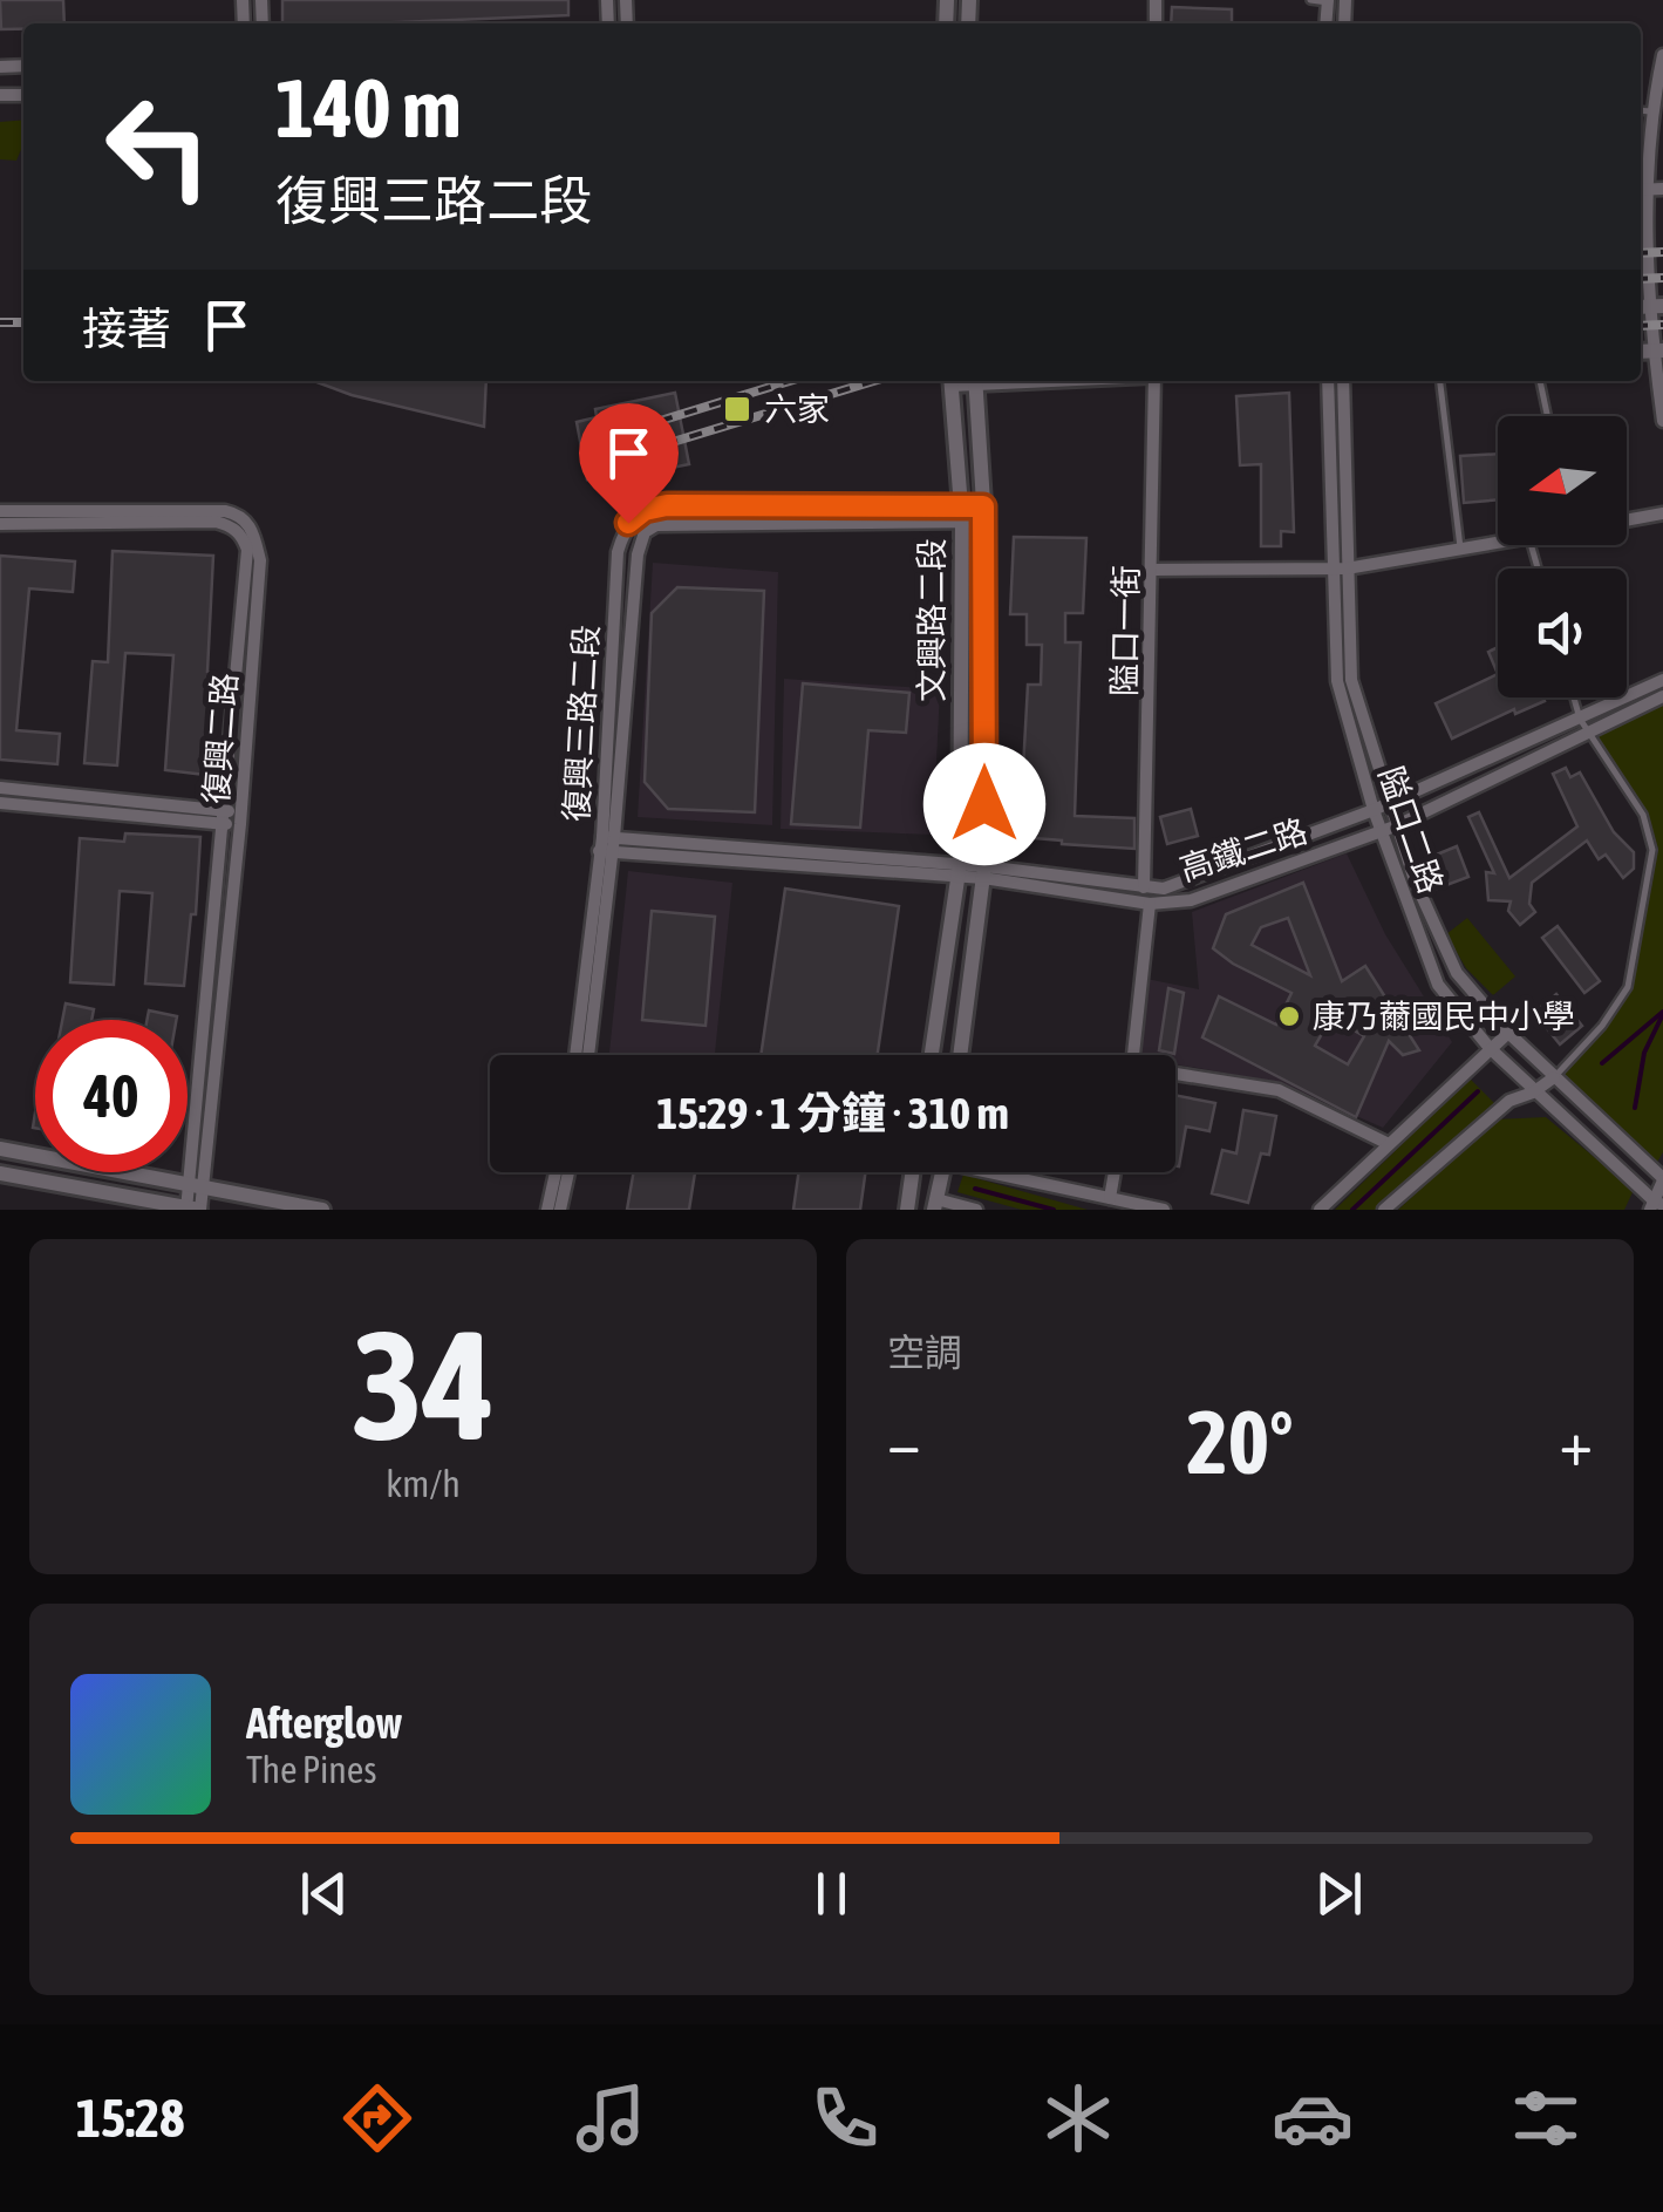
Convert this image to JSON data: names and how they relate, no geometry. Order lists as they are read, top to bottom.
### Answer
{
  "streets": {
    "street": [
      "文興路二段",
      "隘口一街",
      "復興三路二段",
      "復興二路",
      "隘口二路",
      "高鐵二路"
    ]
  },
  "crossings": [
    ["文興路二段", "復興三路二段"],
    ["文興路二段", "高鐵二路"],
    ["隘口一街", "高鐵二路"],
    ["復興三路二段", "高鐵二路"],
    ["隘口二路", "高鐵二路"]
  ],
  "places": {
    "transit": ["六家"],
    "other": ["康乃薾國民中小學"]
  },
  "north": "left",
  "page": {
    "turn": ["140 m", "復興三路二段"],
    "then": "接著",
    "limit": "40",
    "trip": "15:29 · 1 分鐘 · 310 m",
    "tile": [
      ["34", "km/h"],
      "空調"
    ],
    "heat": ["−", "20°", "+"],
    "song": ["Afterglow", "The Pines"],
    "tabs": "15:28"
  }
}
